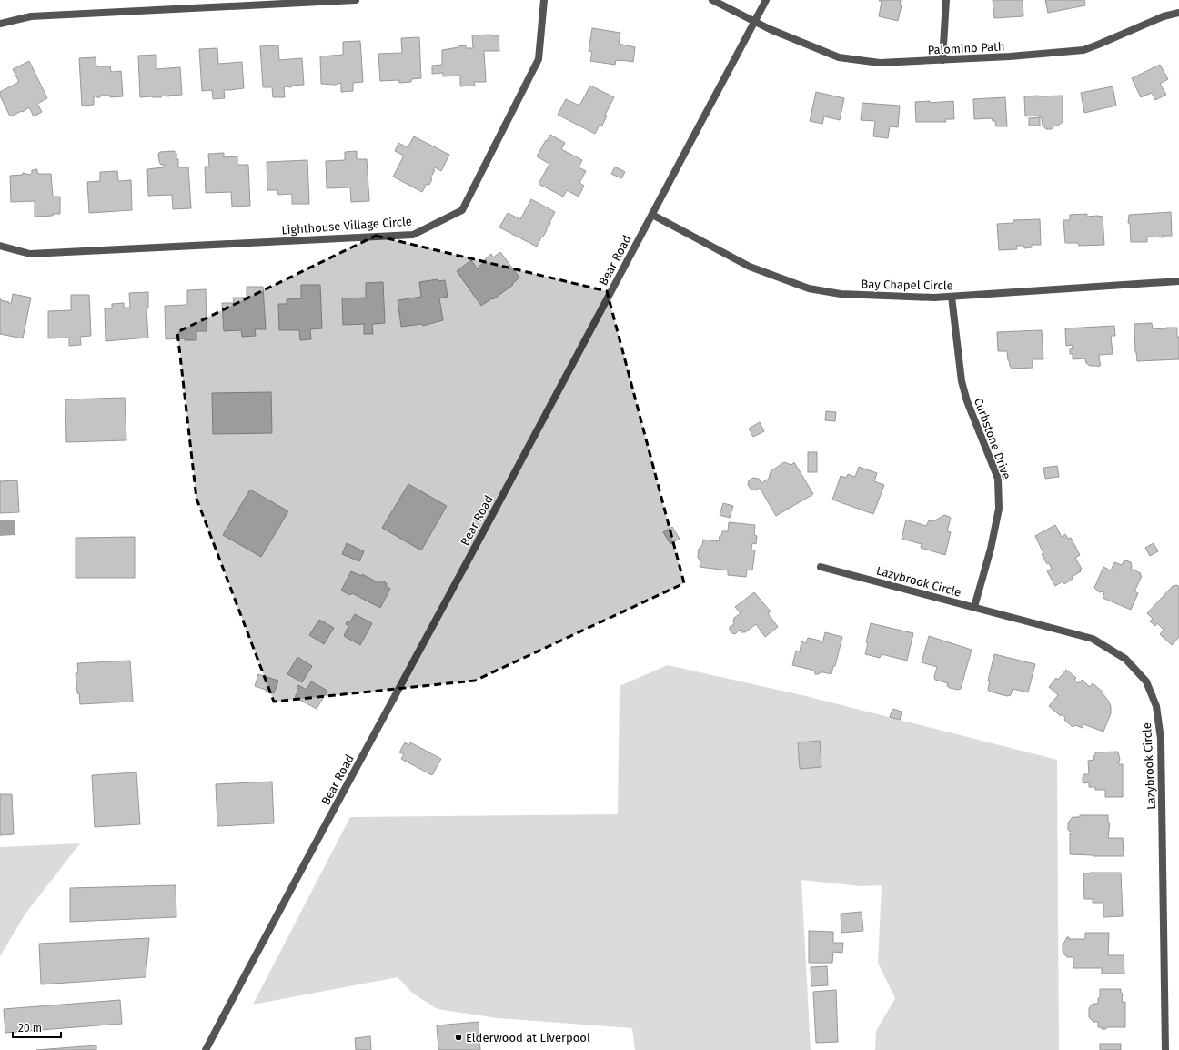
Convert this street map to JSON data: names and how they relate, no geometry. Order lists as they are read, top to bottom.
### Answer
{
  "streets": {
    "street": [
      "Palomino Path",
      "Lighthouse Village Circle",
      "Bear Road",
      "Bay Chapel Circle",
      "Curbstone Drive",
      "Lazybrook Circle"
    ]
  },
  "crossings": [
    ["Palomino Path", "Bear Road"],
    ["Bear Road", "Bay Chapel Circle"],
    ["Bay Chapel Circle", "Curbstone Drive"],
    ["Curbstone Drive", "Lazybrook Circle"]
  ],
  "places": ["Elderwood at Liverpool"],
  "scale_bar": "20 m"
}
